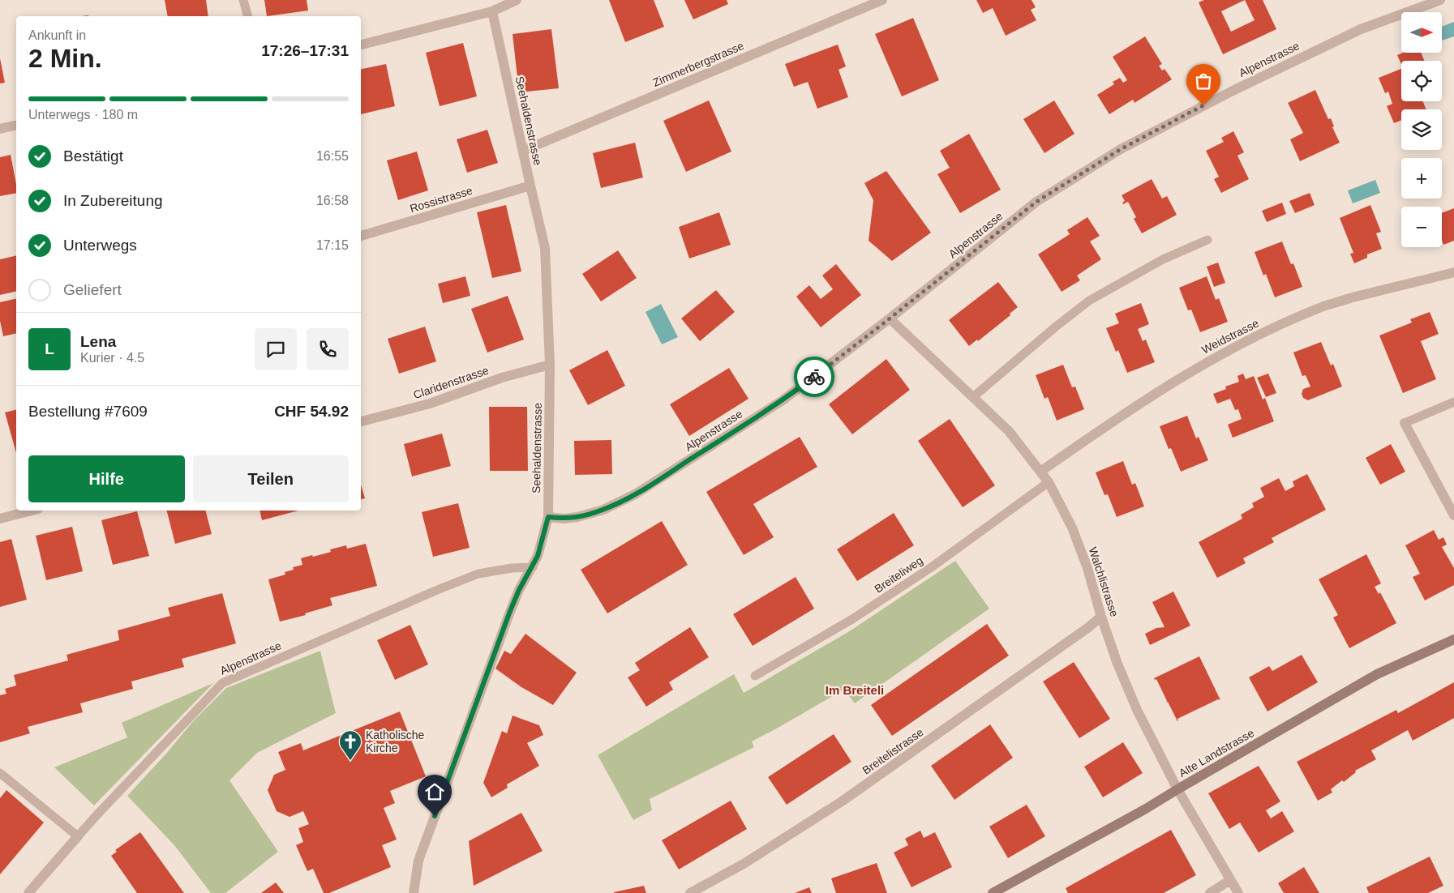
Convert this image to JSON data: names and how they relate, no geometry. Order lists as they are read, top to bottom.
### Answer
{
  "streets": {
    "main road": ["Alte Landstrasse"],
    "street": [
      "Alpenstrasse",
      "Zimmerbergstrasse",
      "Seehaldenstrasse",
      "Rossistrasse",
      "Weidstrasse",
      "Claridenstrasse",
      "Walchlistrasse",
      "Breitelistrasse"
    ],
    "lane": ["Breiteliweg"]
  },
  "crossings": [
    ["Alpenstrasse", "Seehaldenstrasse"],
    ["Alpenstrasse", "Walchlistrasse"],
    ["Zimmerbergstrasse", "Seehaldenstrasse"],
    ["Seehaldenstrasse", "Rossistrasse"],
    ["Seehaldenstrasse", "Claridenstrasse"],
    ["Weidstrasse", "Walchlistrasse"],
    ["Breiteliweg", "Walchlistrasse"],
    ["Walchlistrasse", "Breitelistrasse"],
    ["Walchlistrasse", "Alte Landstrasse"]
  ],
  "districts": ["Im Breiteli"],
  "places": {
    "church": ["Katholische Kirche"]
  },
  "north": "right",
  "page": {
    "map_buttons": ["+", "−"],
    "heading": ["2 Min.", "Ankunft in", "17:26–17:31"],
    "panel": [
      "Lena",
      "Kurier · 4.5",
      "Bestellung #7609",
      "CHF 54.92"
    ],
    "bar": "Unterwegs · 180 m",
    "list": [
      ["Bestätigt", "16:55"],
      ["In Zubereitung", "16:58"],
      ["Unterwegs", "17:15"],
      "Geliefert"
    ],
    "round": "L",
    "buttons": ["Hilfe", "Teilen"]
  }
}
